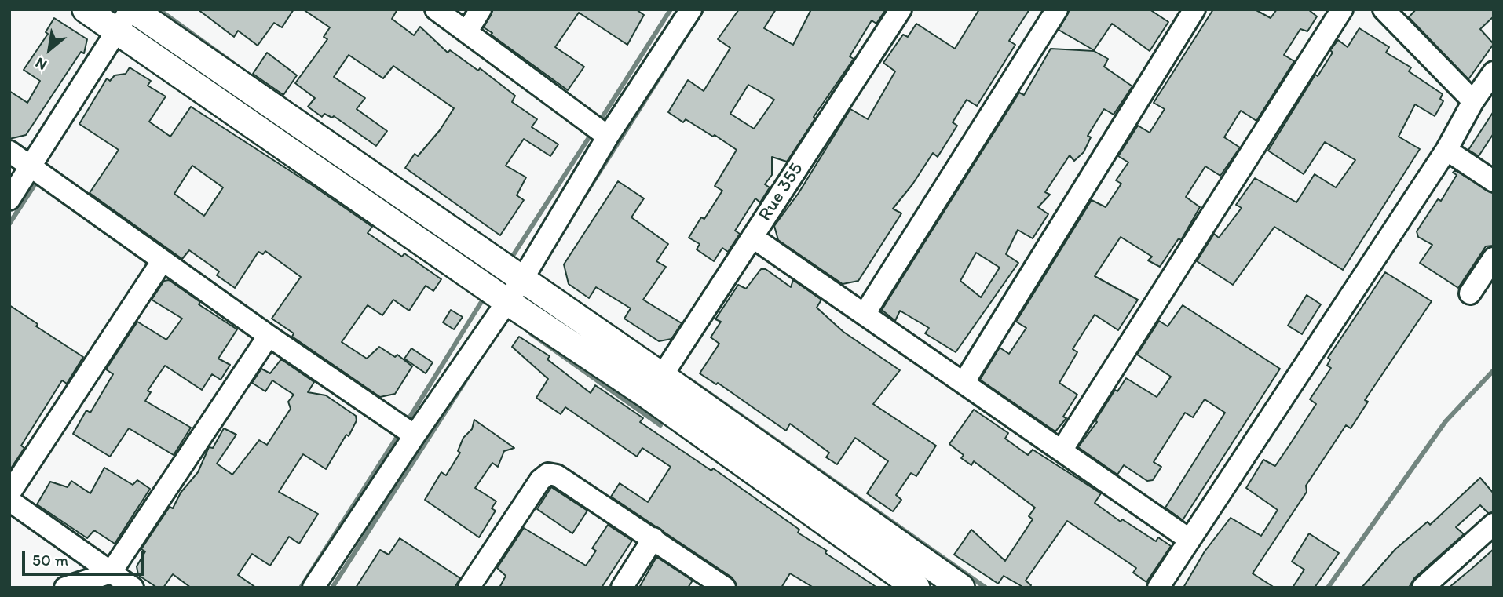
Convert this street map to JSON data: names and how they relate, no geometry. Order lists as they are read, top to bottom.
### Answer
{
  "streets": {
    "street": ["Rue 355"]
  },
  "scale_bar": "50 m",
  "north": "bottom left"
}
